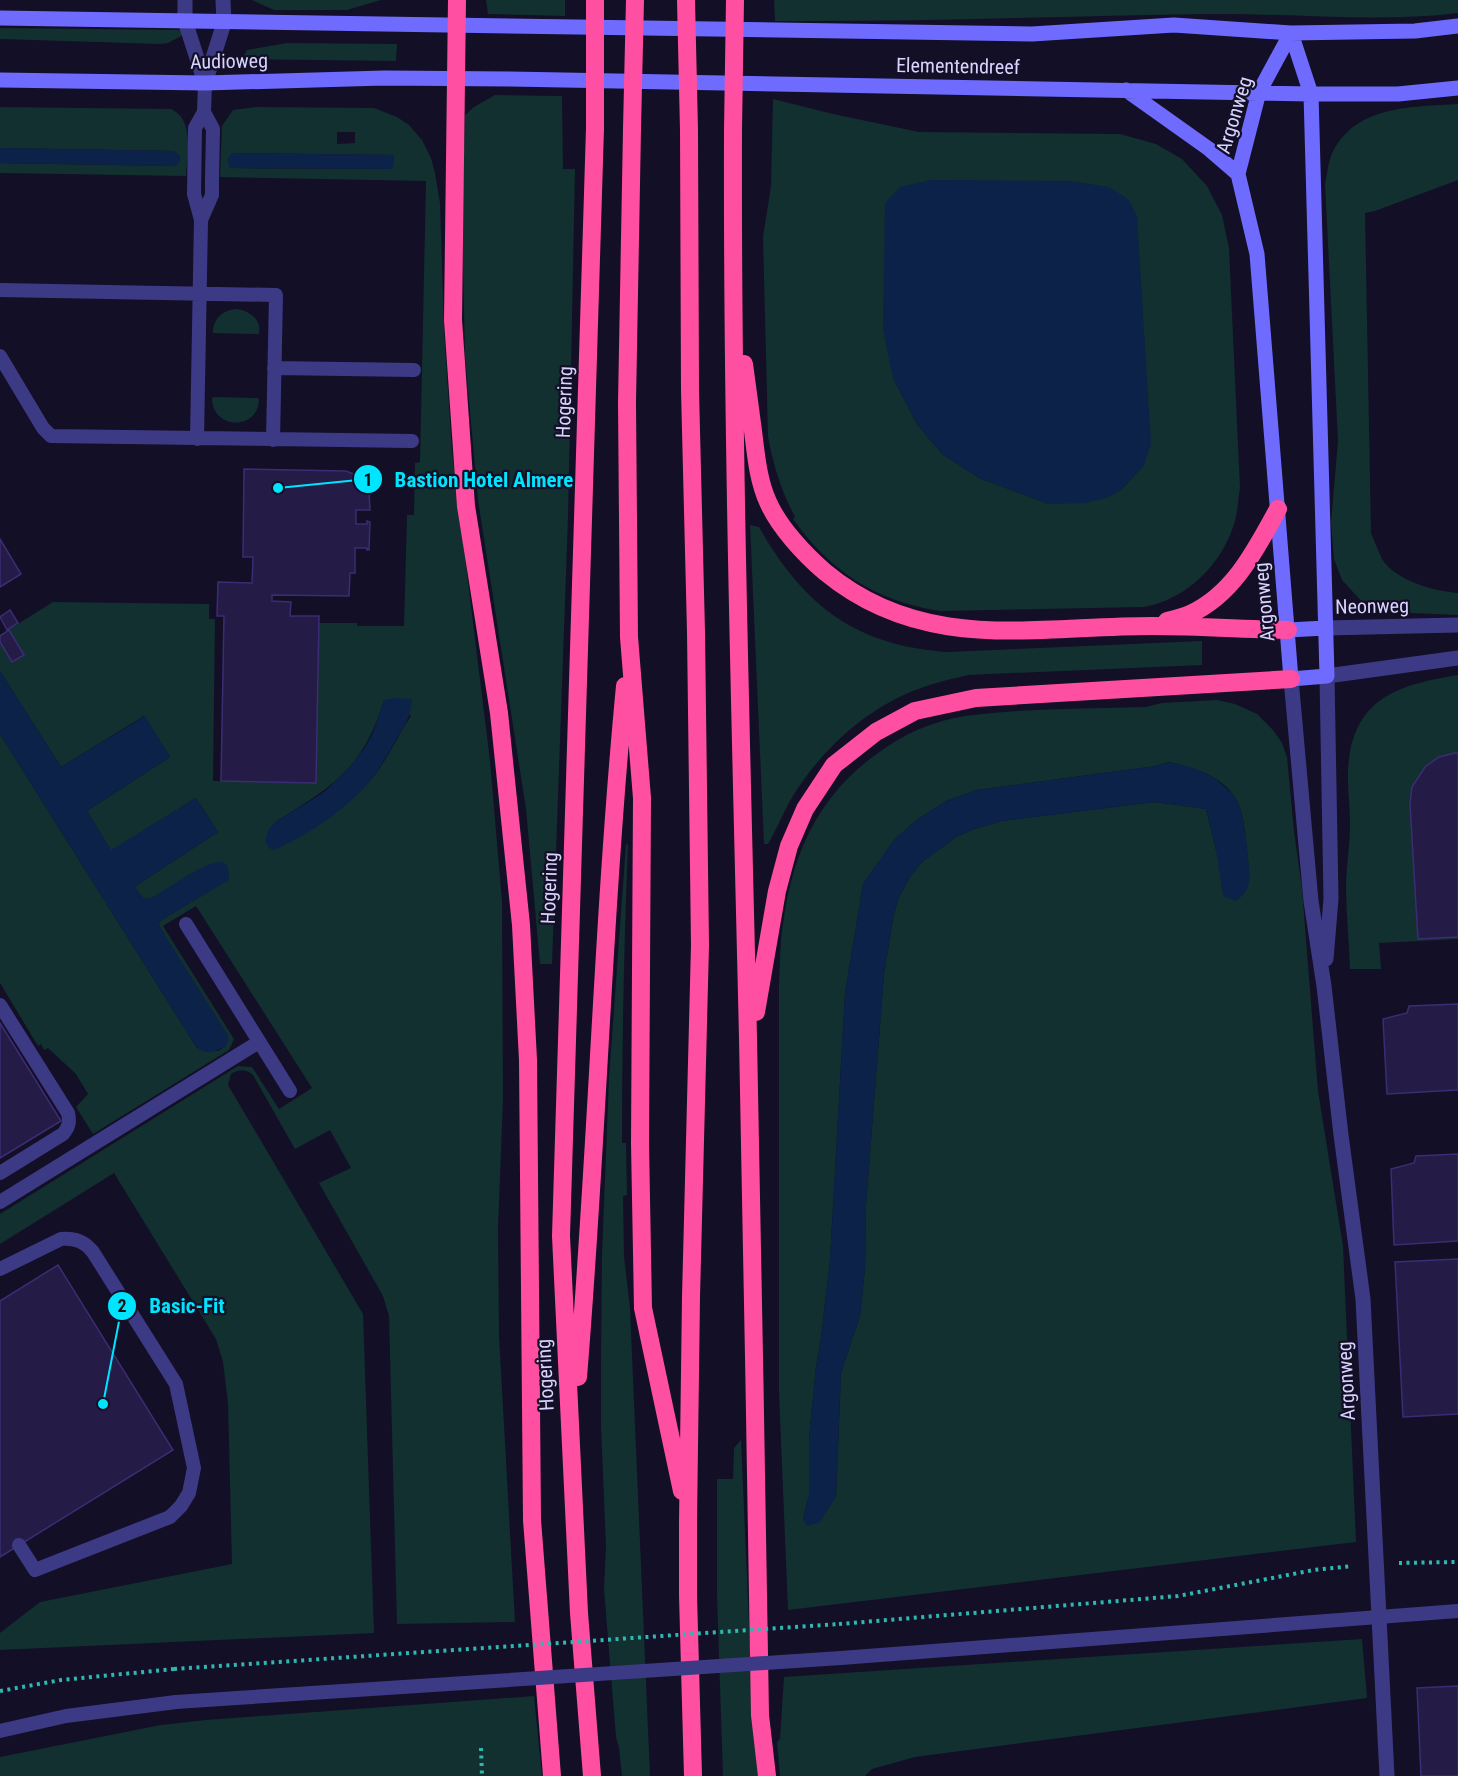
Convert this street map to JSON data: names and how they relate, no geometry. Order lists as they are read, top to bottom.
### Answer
{
  "streets": {
    "highway": ["Hogering"],
    "main road": [
      "Audioweg",
      "Elementendreef",
      "Argonweg",
      "Neonweg"
    ]
  },
  "crossings": [
    ["Audioweg", "Elementendreef"],
    ["Elementendreef", "Argonweg"],
    ["Argonweg", "Neonweg"]
  ],
  "places": ["Bastion Hotel Almere", "Basic-Fit"]
}
